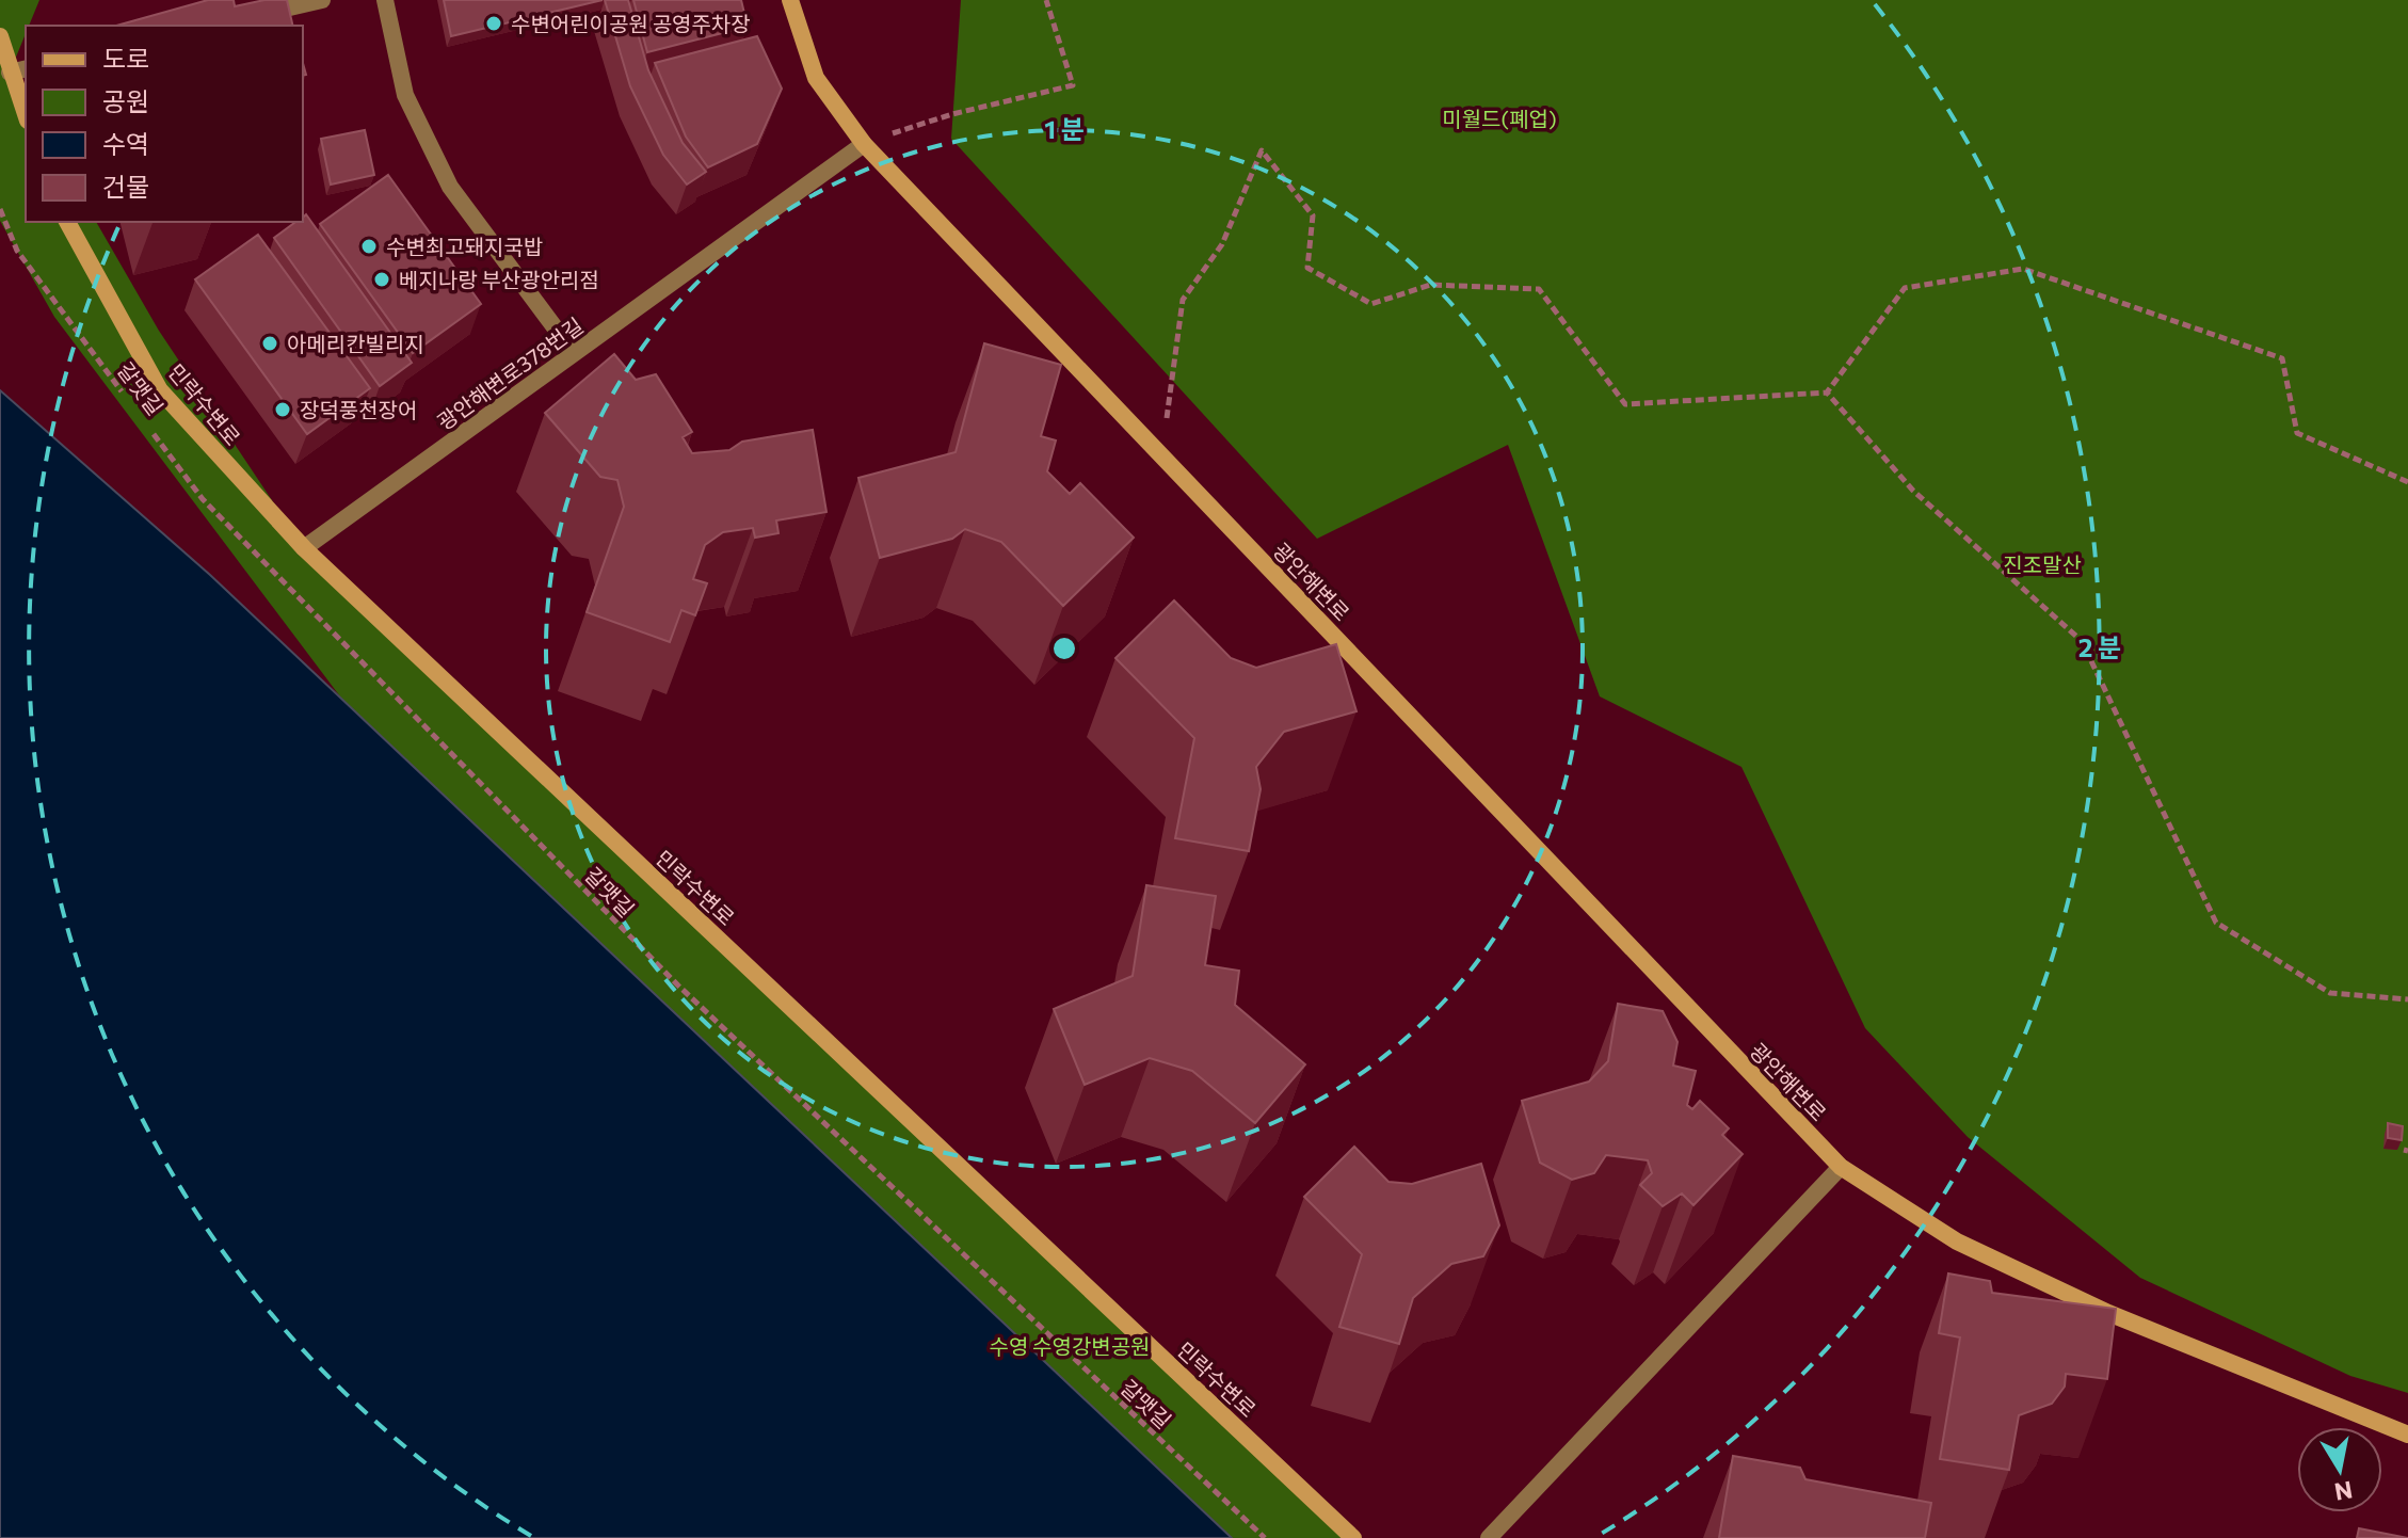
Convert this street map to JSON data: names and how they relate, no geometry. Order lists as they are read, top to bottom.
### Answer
{
  "streets": {
    "main road": ["민락수변로", "광안해변로"],
    "street": ["광안해변로378번길"],
    "path": ["갈맷길"]
  },
  "crossings": [
    ["광안해변로378번길", "민락수변로"],
    ["광안해변로378번길", "광안해변로"]
  ],
  "parks": ["미월드(폐업)", "진조말산", "수영 수영강변공원"],
  "places": [
    "수변어린이공원 공영주차장",
    "수변최고돼지국밥",
    "베지나랑 부산광안리점",
    "아메리칸빌리지",
    "장덕풍천장어"
  ],
  "legend": [
    "도로",
    "공원",
    "수역",
    "건물"
  ],
  "north": "bottom",
  "rings": ["1 분", "2 분"]
}
